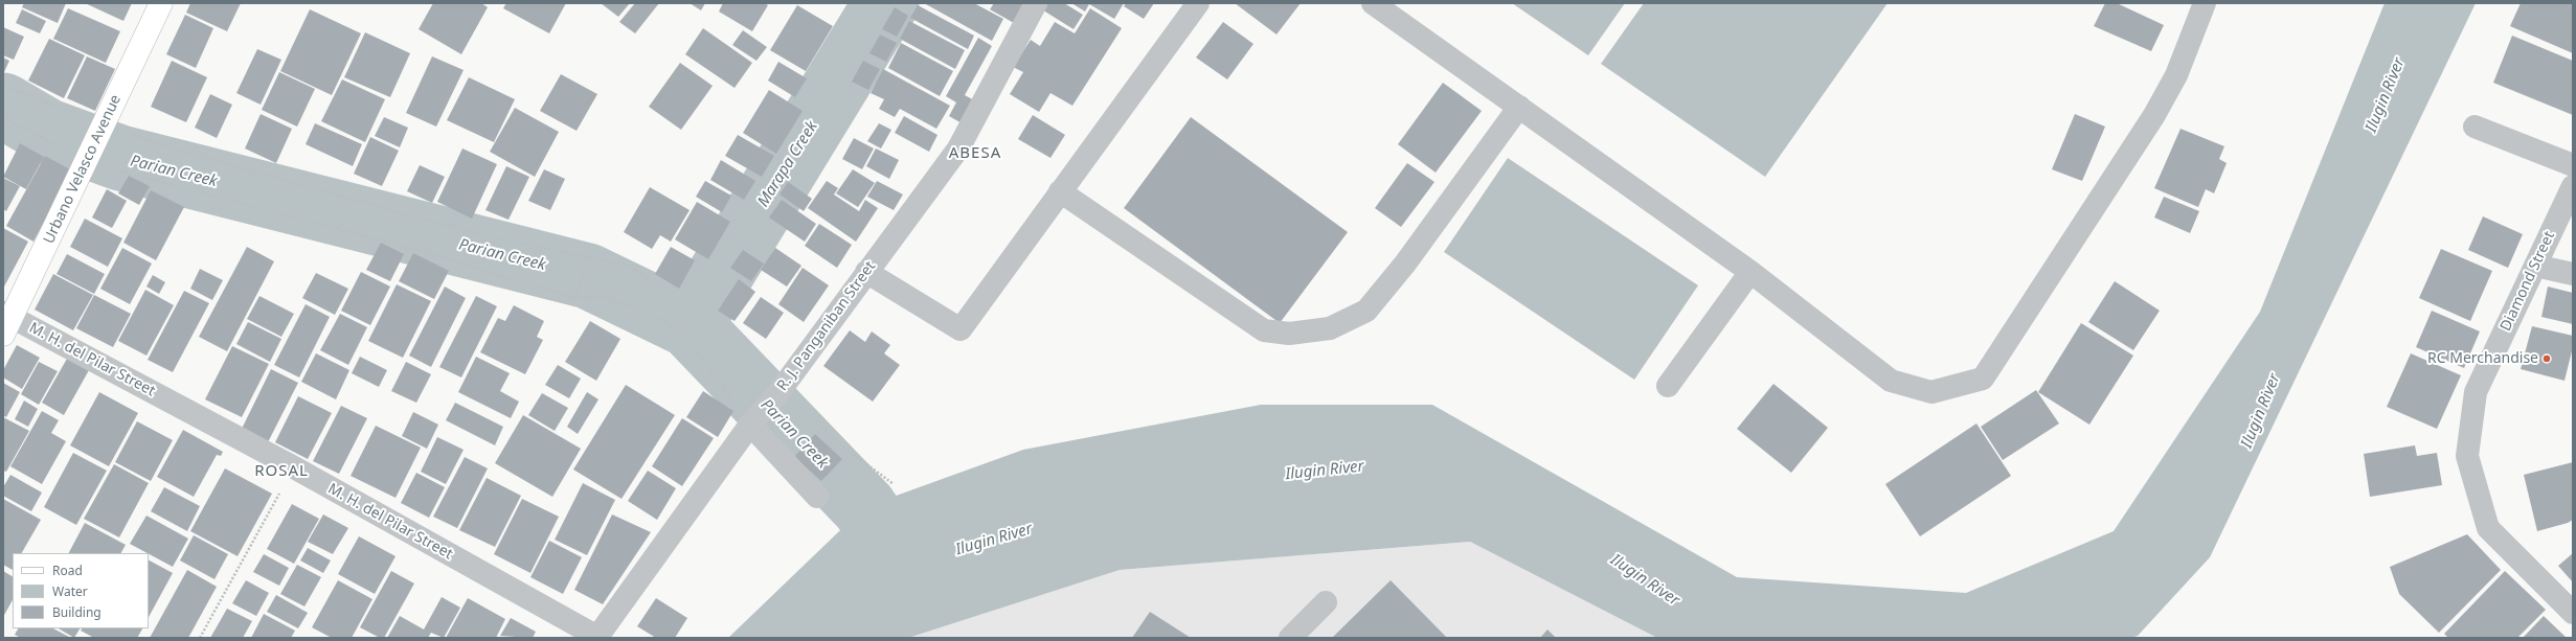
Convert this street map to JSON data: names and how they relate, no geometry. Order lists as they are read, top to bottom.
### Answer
{
  "streets": {
    "main road": ["Urbano Velasco Avenue"],
    "street": ["Diamond Street", "R. J. Panganiban Street", "M. H. del Pilar Street"]
  },
  "crossings": [
    ["Urbano Velasco Avenue", "M. H. del Pilar Street"],
    ["R. J. Panganiban Street", "M. H. del Pilar Street"]
  ],
  "districts": ["ABESA", "ROSAL"],
  "water": ["Ilugin River", "Marapa Creek", "Parian Creek"],
  "places": ["RC Merchandise"],
  "legend": ["Road", "Water", "Building"]
}
